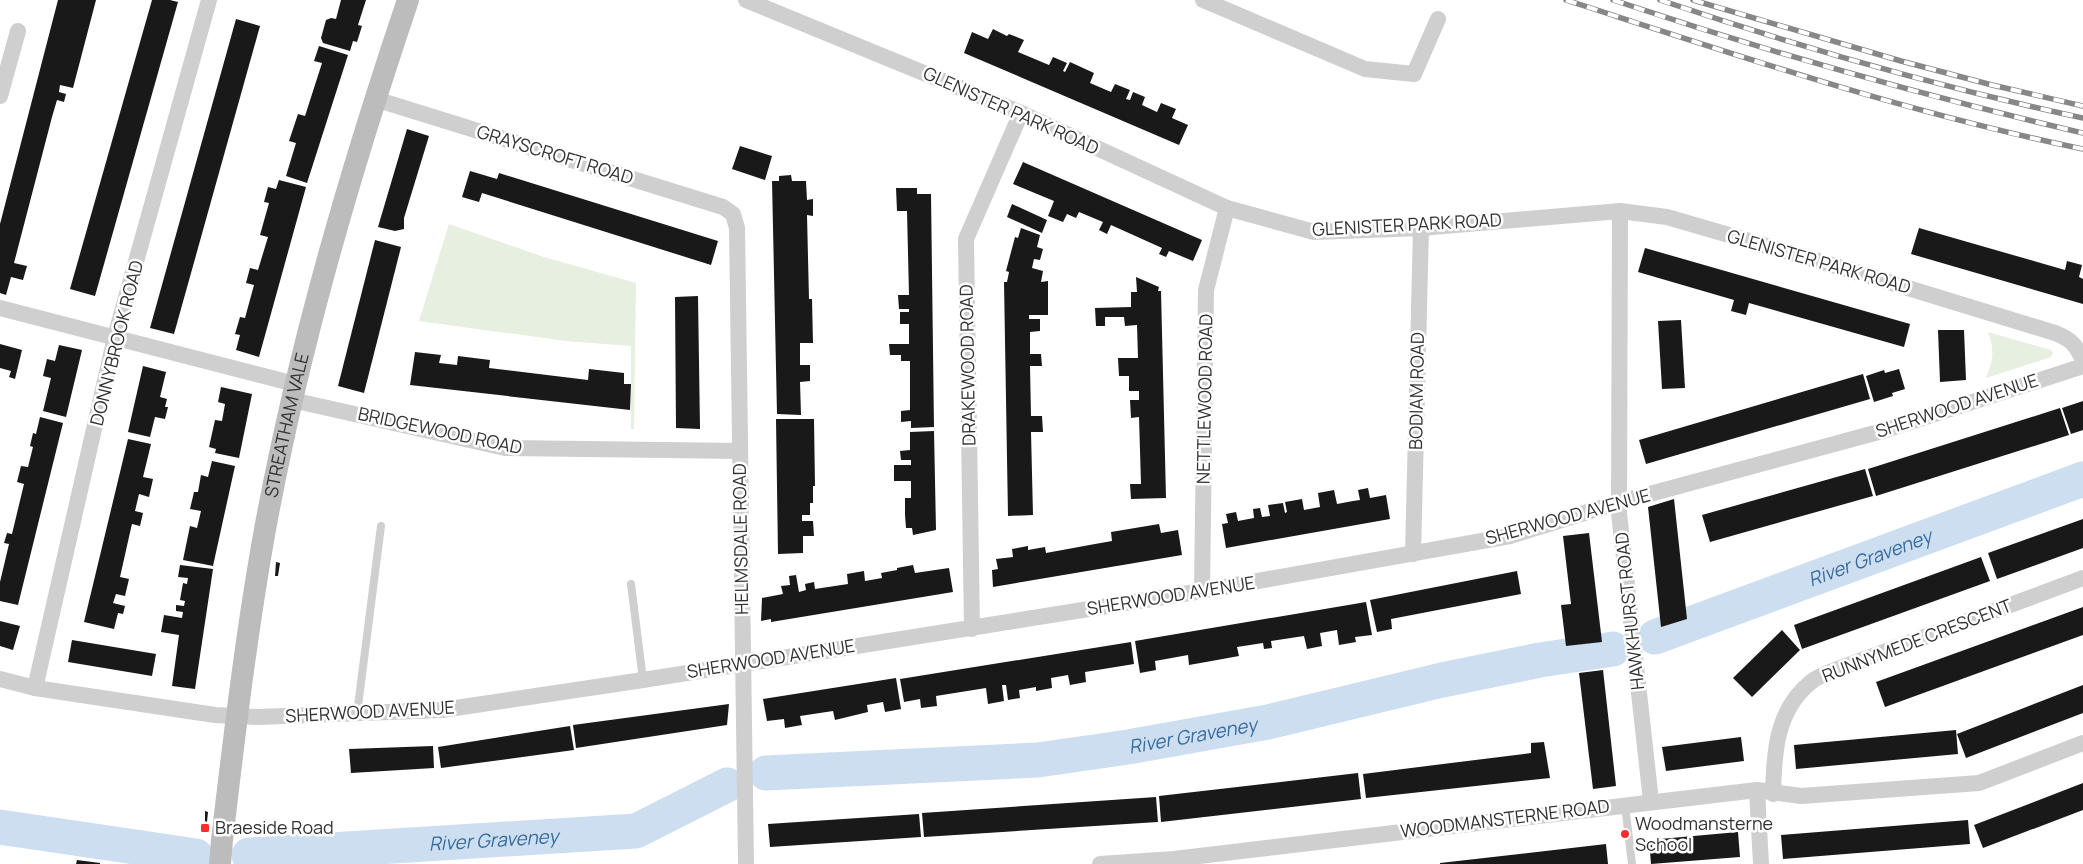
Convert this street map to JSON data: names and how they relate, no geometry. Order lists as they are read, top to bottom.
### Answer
{
  "streets": {
    "main road": ["STREATHAM VALE"],
    "street": [
      "GLENISTER PARK ROAD",
      "GRAYSCROFT ROAD",
      "DONNYBROOK ROAD",
      "DRAKEWOOD ROAD",
      "BODIAM ROAD",
      "NETTLEWOOD ROAD",
      "SHERWOOD AVENUE",
      "BRIDGEWOOD ROAD",
      "HELMSDALE ROAD",
      "HAWKHURST ROAD",
      "RUNNYMEDE CRESCENT",
      "WOODMANSTERNE ROAD"
    ]
  },
  "crossings": [
    ["GLENISTER PARK ROAD", "DRAKEWOOD ROAD"],
    ["GLENISTER PARK ROAD", "BODIAM ROAD"],
    ["GLENISTER PARK ROAD", "NETTLEWOOD ROAD"],
    ["GLENISTER PARK ROAD", "HAWKHURST ROAD"],
    ["GRAYSCROFT ROAD", "STREATHAM VALE"],
    ["GRAYSCROFT ROAD", "HELMSDALE ROAD"],
    ["DONNYBROOK ROAD", "BRIDGEWOOD ROAD"],
    ["DRAKEWOOD ROAD", "SHERWOOD AVENUE"],
    ["BODIAM ROAD", "SHERWOOD AVENUE"],
    ["NETTLEWOOD ROAD", "SHERWOOD AVENUE"],
    ["SHERWOOD AVENUE", "STREATHAM VALE"],
    ["SHERWOOD AVENUE", "HELMSDALE ROAD"],
    ["SHERWOOD AVENUE", "HAWKHURST ROAD"],
    ["STREATHAM VALE", "BRIDGEWOOD ROAD"],
    ["BRIDGEWOOD ROAD", "HELMSDALE ROAD"],
    ["HAWKHURST ROAD", "WOODMANSTERNE ROAD"],
    ["RUNNYMEDE CRESCENT", "WOODMANSTERNE ROAD"]
  ],
  "water": ["River Graveney"],
  "places": {
    "transit": ["Braeside Road"],
    "other": ["Woodmansterne School"]
  }
}
